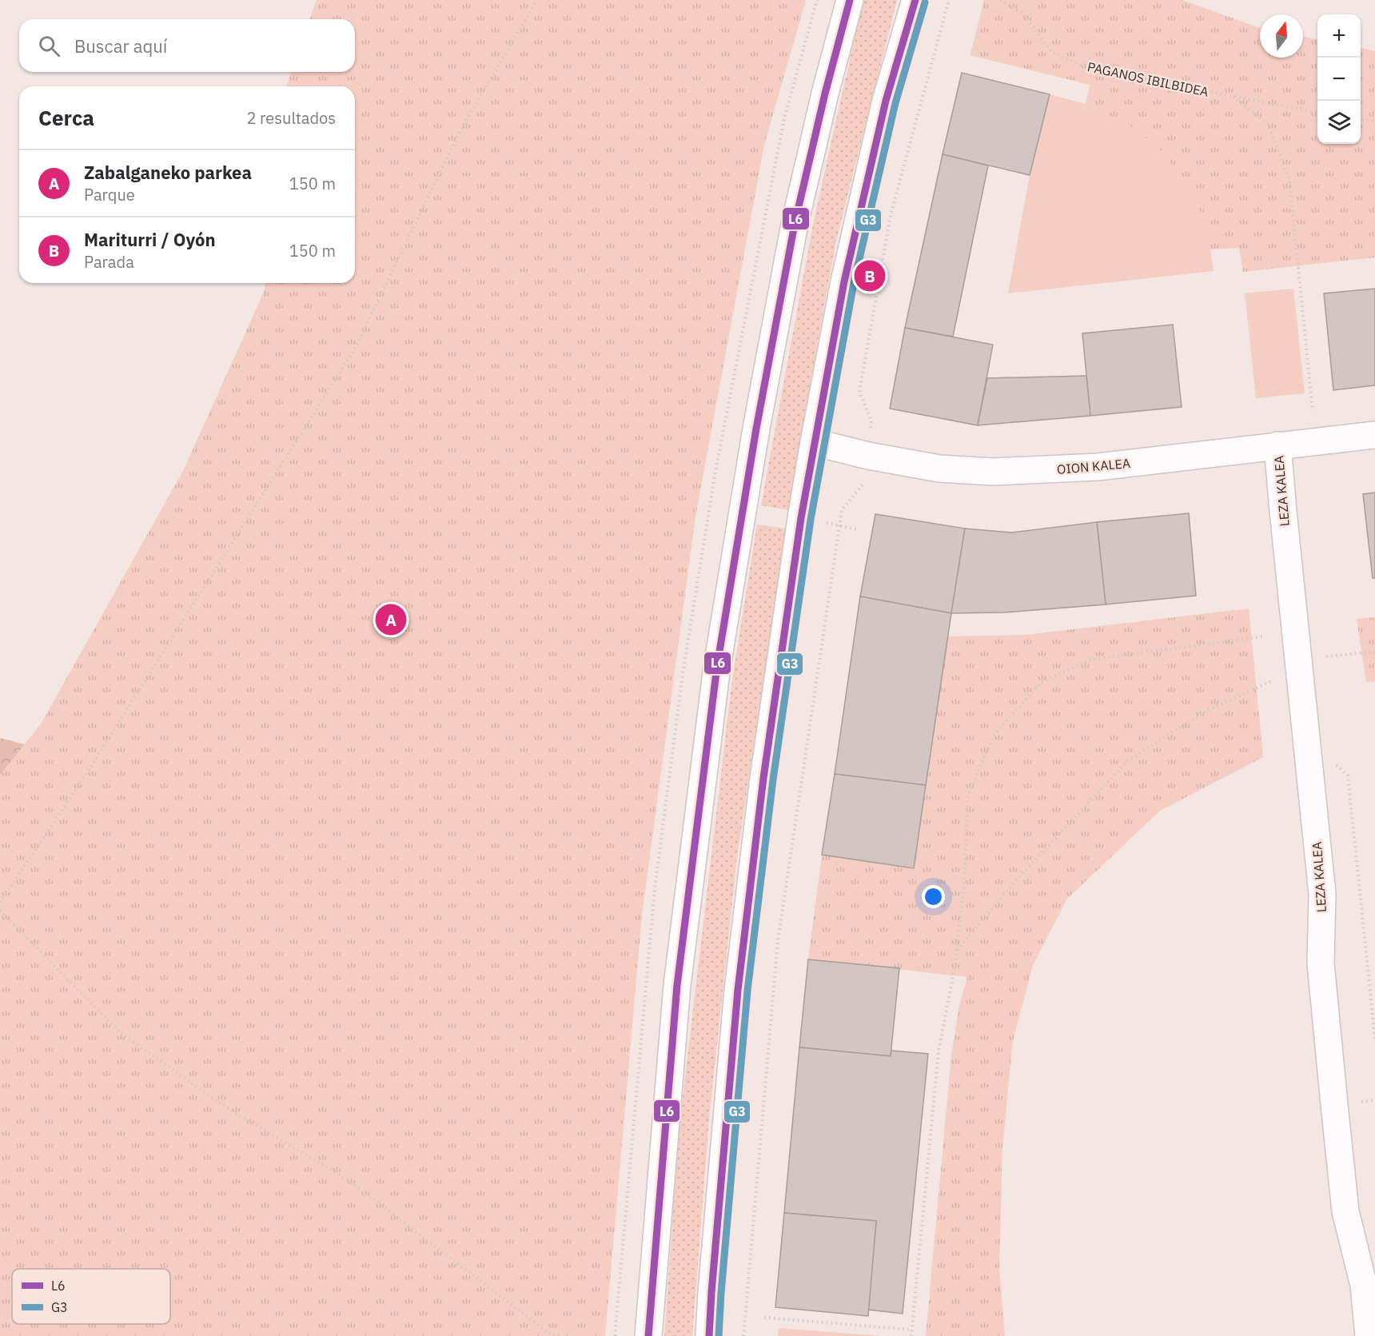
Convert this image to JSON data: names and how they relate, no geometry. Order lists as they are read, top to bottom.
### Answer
{
  "streets": {
    "main road": ["OION KALEA", "LEZA KALEA"],
    "path": ["PAGANOS IBILBIDEA"]
  },
  "crossings": [
    ["OION KALEA", "LEZA KALEA"]
  ],
  "lines": ["transit line L6", "transit line G3"],
  "legend": ["L6", "G3"],
  "north": "top",
  "page": {
    "map_buttons": ["+", "−"],
    "search": "Buscar aquí",
    "heading": ["Cerca", "2 resultados"],
    "list": [
      {
        "mark": "A",
        "name": "Zabalganeko parkea",
        "note": "Parque",
        "value": "150 m"
      },
      {
        "mark": "B",
        "name": "Mariturri / Oyón",
        "note": "Parada",
        "value": "150 m"
      }
    ],
    "pins": ["B", "A"]
  }
}
